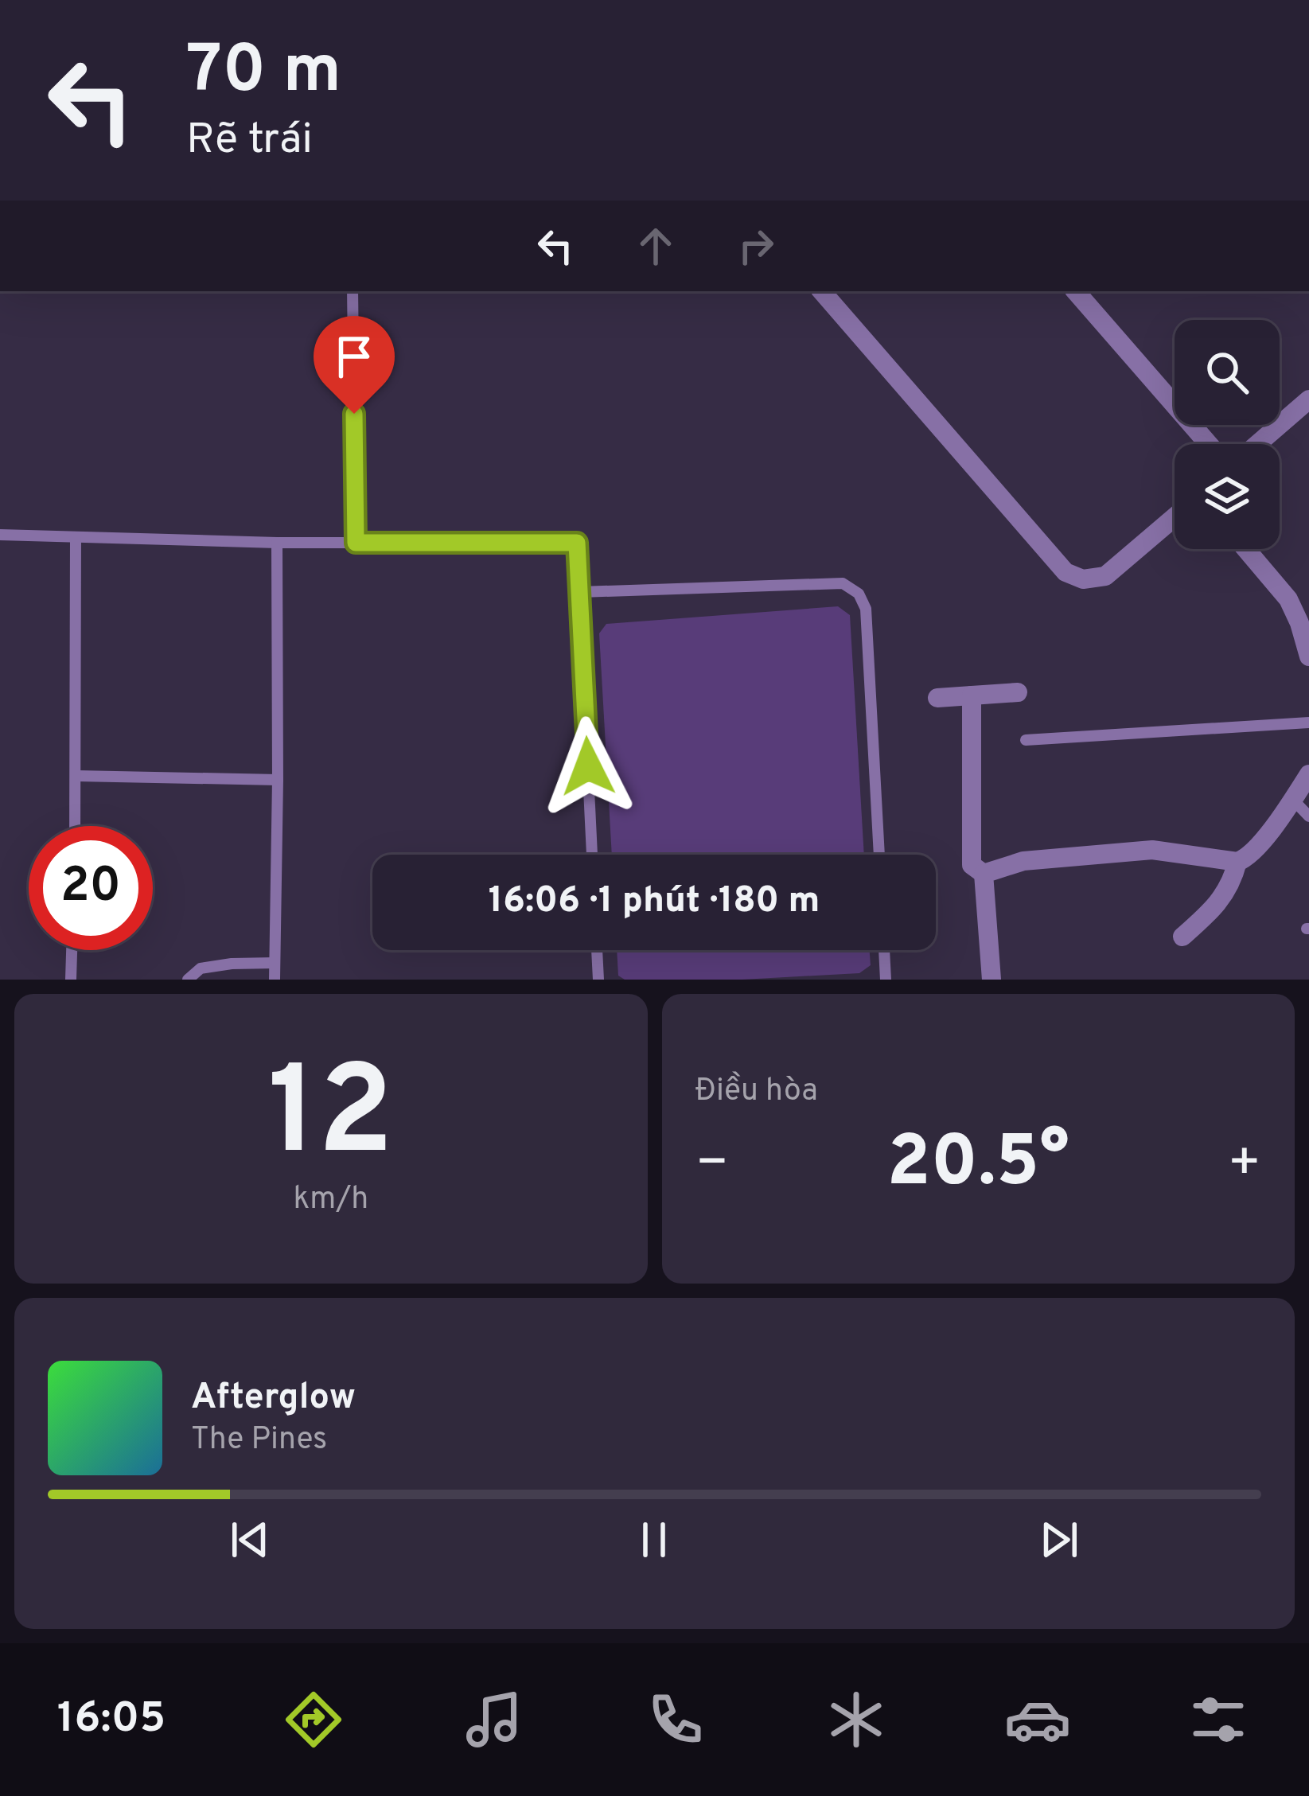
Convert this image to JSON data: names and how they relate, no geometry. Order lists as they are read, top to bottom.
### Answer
{
  "page": {
    "turn": ["70 m", "Rẽ trái"],
    "limit": "20",
    "trip": "16:06 · 1 phút · 180 m",
    "tile": [
      ["12", "km/h"],
      "Điều hòa"
    ],
    "heat": ["−", "20.5°", "+"],
    "song": ["Afterglow", "The Pines"],
    "tabs": "16:05"
  }
}
